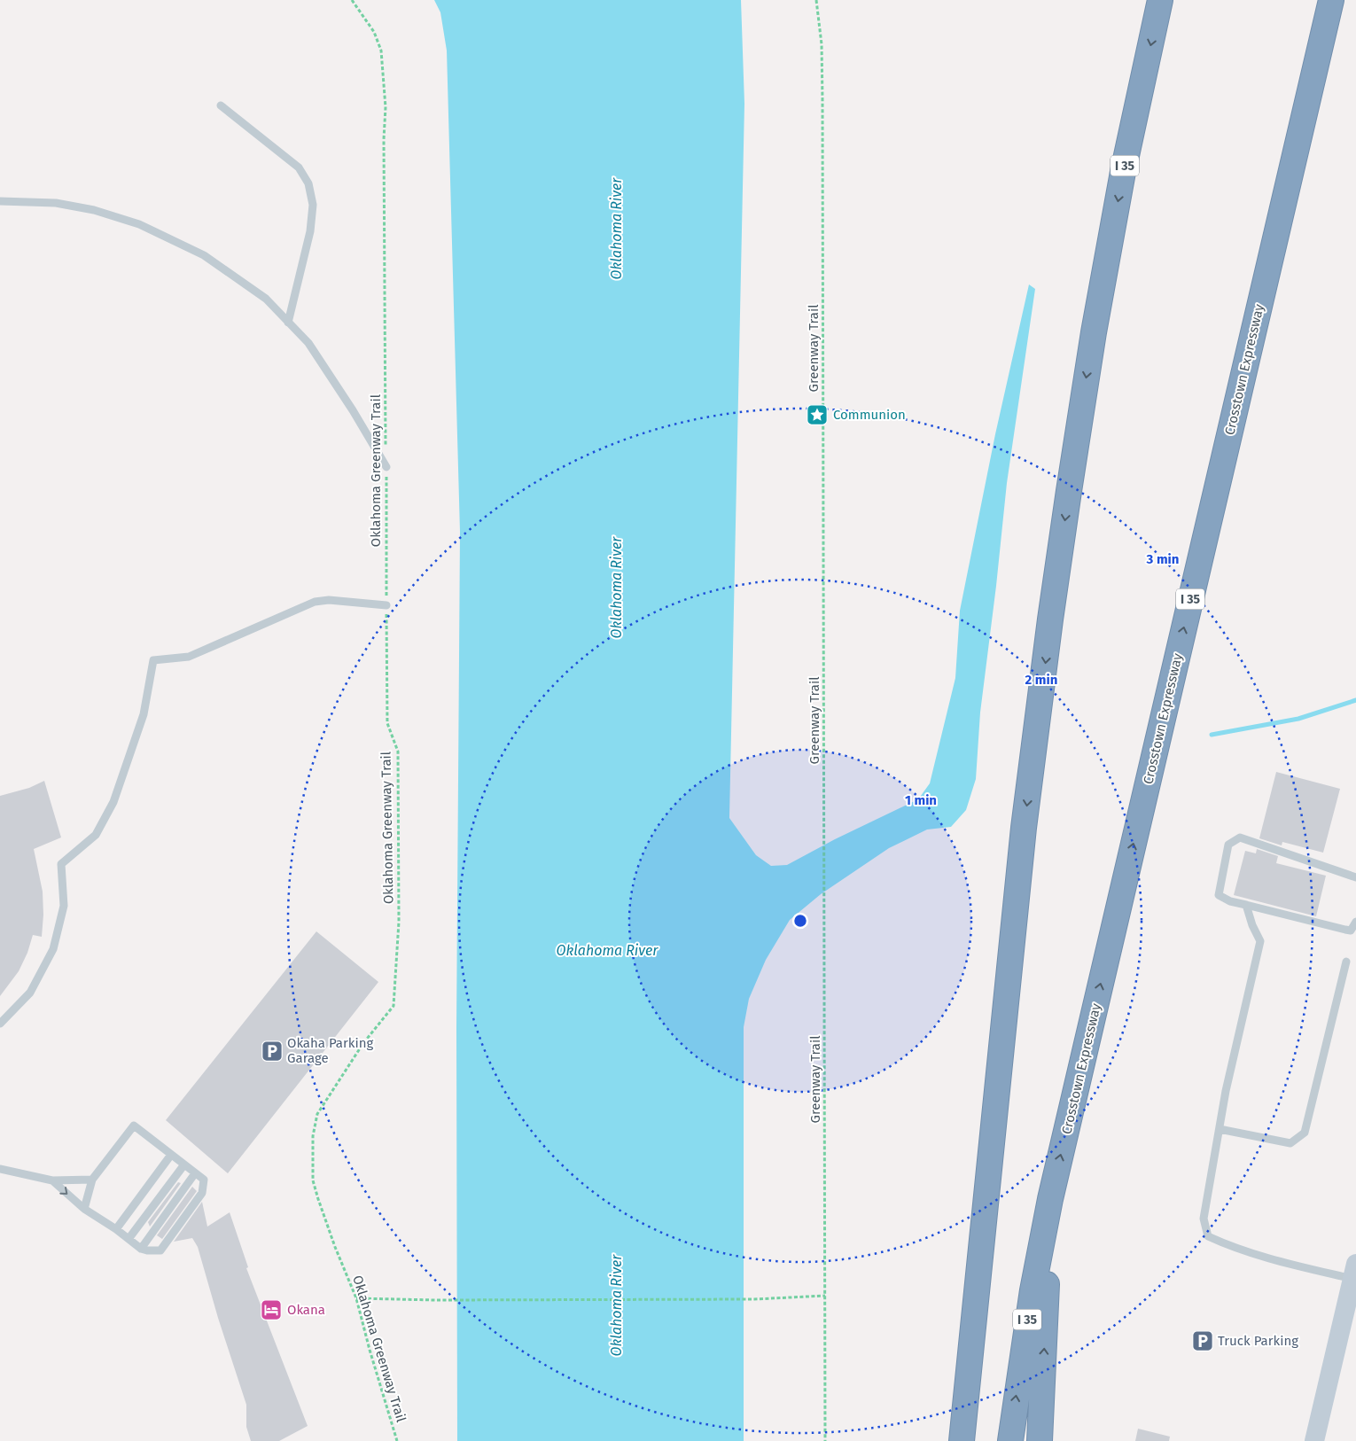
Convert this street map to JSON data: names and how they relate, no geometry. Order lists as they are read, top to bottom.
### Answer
{
  "streets": {
    "highway": ["I 35", "Crosstown Expressway"],
    "path": ["Greenway Trail", "Oklahoma Greenway Trail"]
  },
  "water": ["Oklahoma River"],
  "places": {
    "place": ["Communion"],
    "parking": ["Okaha Parking Garage", "Truck Parking"],
    "hotel": ["Okana"]
  },
  "rings": ["3 min", "2 min", "1 min"]
}
